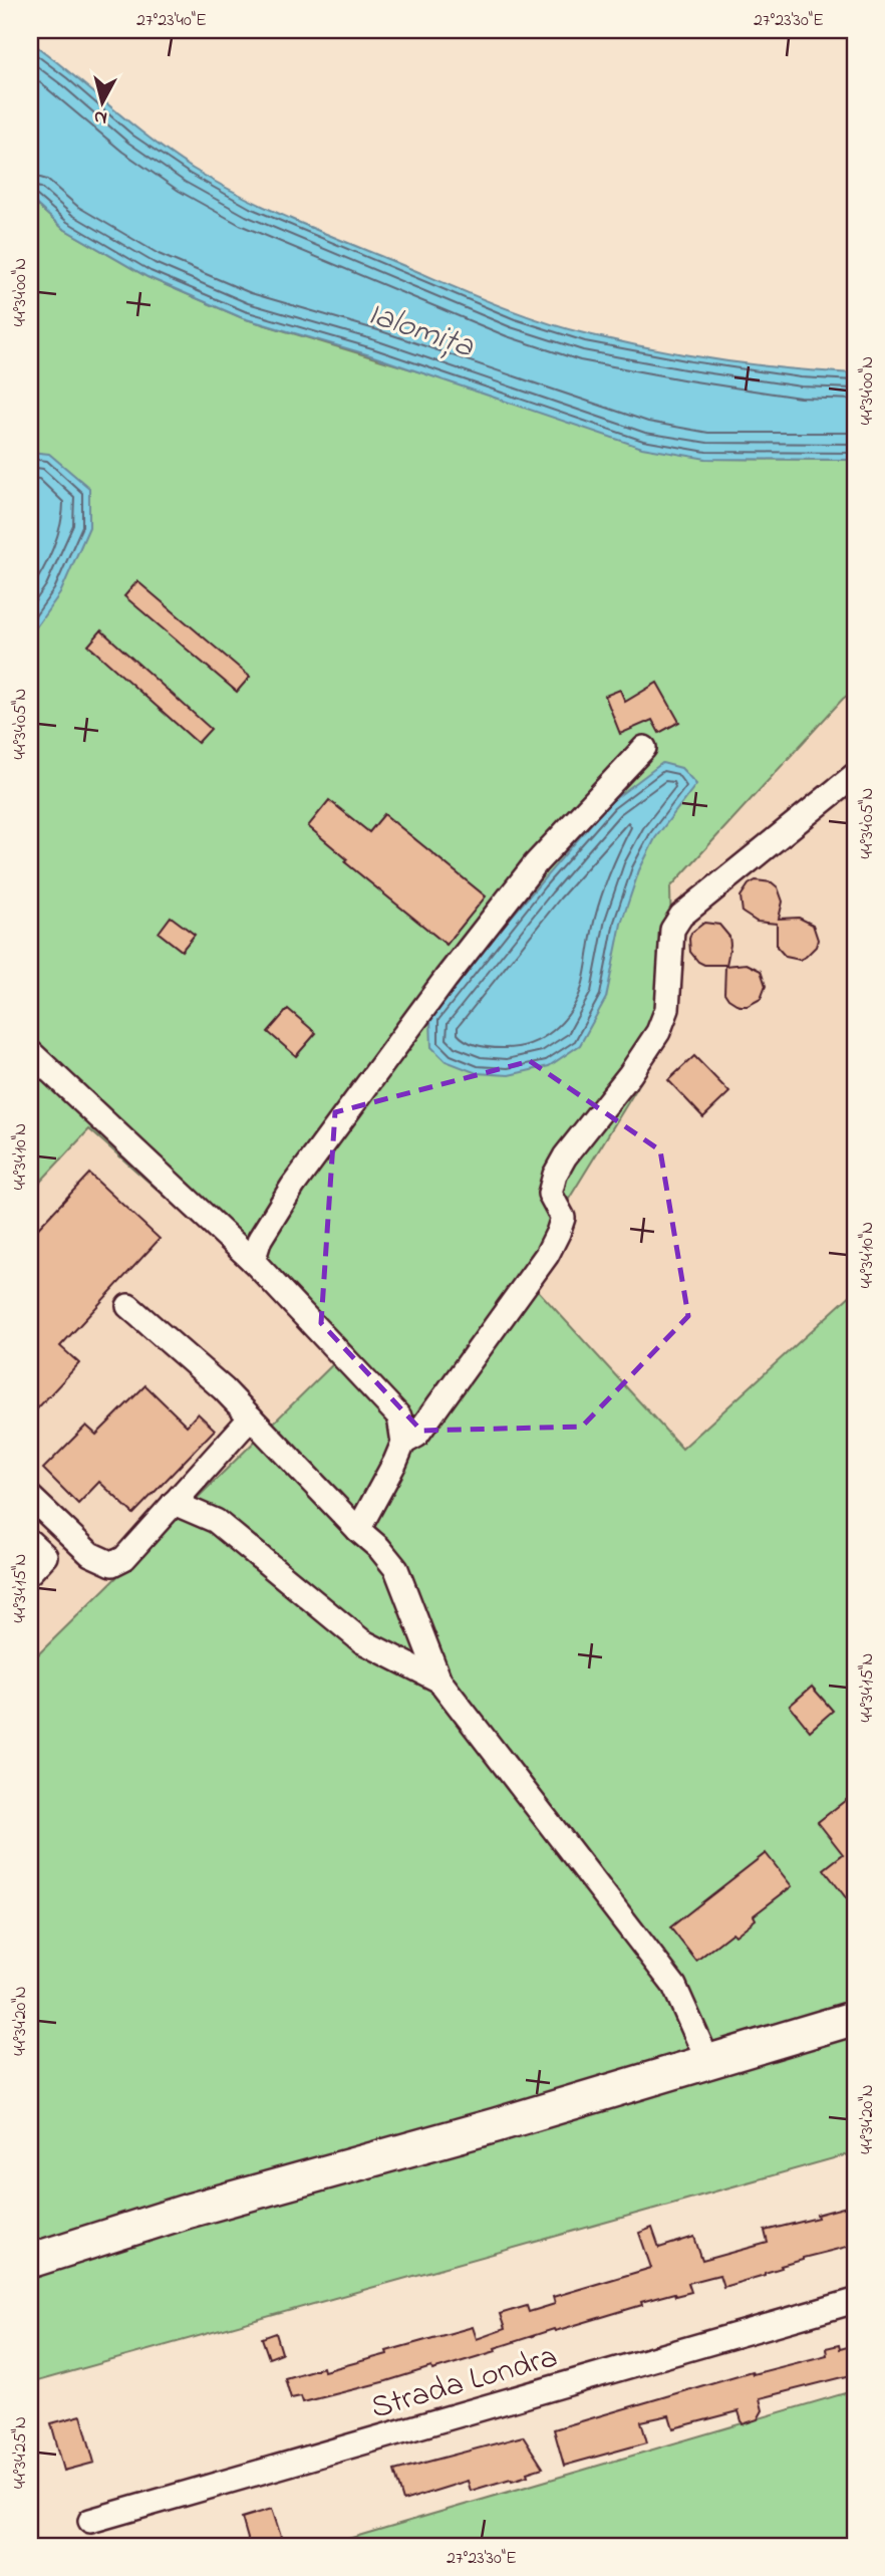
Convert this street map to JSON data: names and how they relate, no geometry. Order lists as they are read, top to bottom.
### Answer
{
  "streets": {
    "street": ["Strada Londra"]
  },
  "water": ["Ialomița"],
  "north": "bottom",
  "coordinates": [
    "27°23'40\"E",
    "27°23'30\"E",
    "44°34'00\"N",
    "44°34'05\"N",
    "44°34'10\"N",
    "44°34'15\"N",
    "44°34'20\"N",
    "44°34'25\"N"
  ]
}
